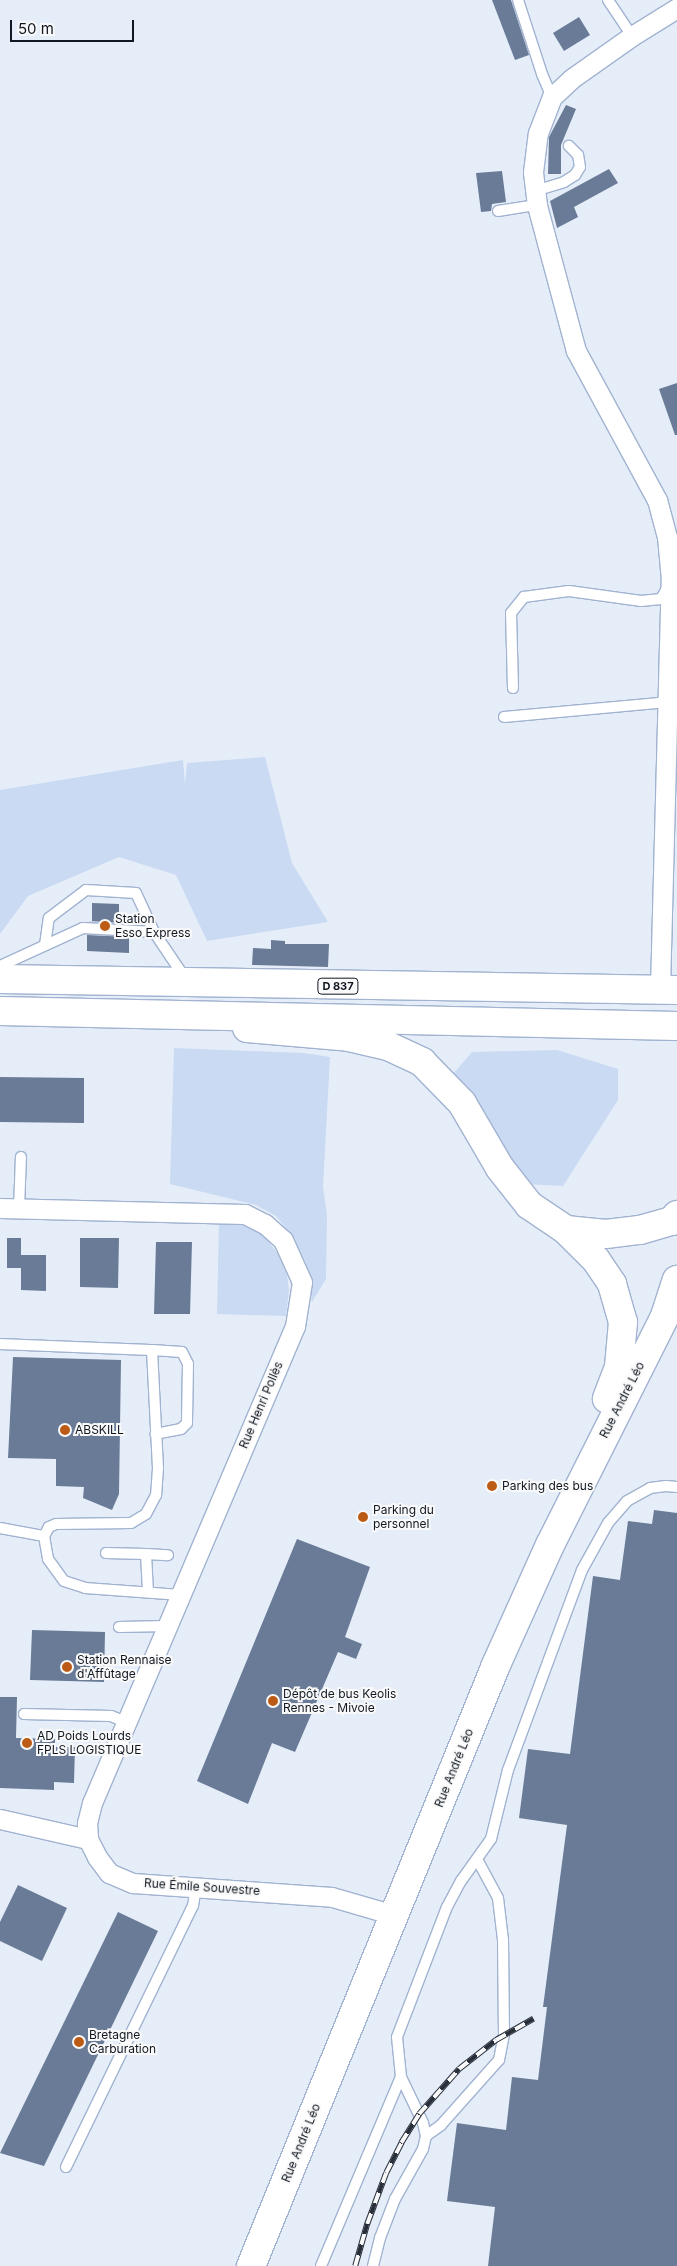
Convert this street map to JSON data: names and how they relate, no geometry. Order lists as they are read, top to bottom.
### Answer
{
  "streets": {
    "street": [
      "D 837",
      "Rue André Léo",
      "Rue Henri Pollès",
      "Rue Émile Souvestre"
    ]
  },
  "crossings": [
    ["Rue André Léo", "Rue Émile Souvestre"],
    ["Rue Henri Pollès", "Rue Émile Souvestre"]
  ],
  "places": [
    "Station Esso Express",
    "ABSKILL",
    "Parking des bus",
    "Parking du personnel",
    "Station Rennaise d'Affûtage",
    "Dépôt de bus Keolis Rennes - Mivoie",
    "AD Poids Lourds FPLS LOGISTIQUE",
    "Bretagne Carburation"
  ],
  "scale_bar": "50 m"
}
